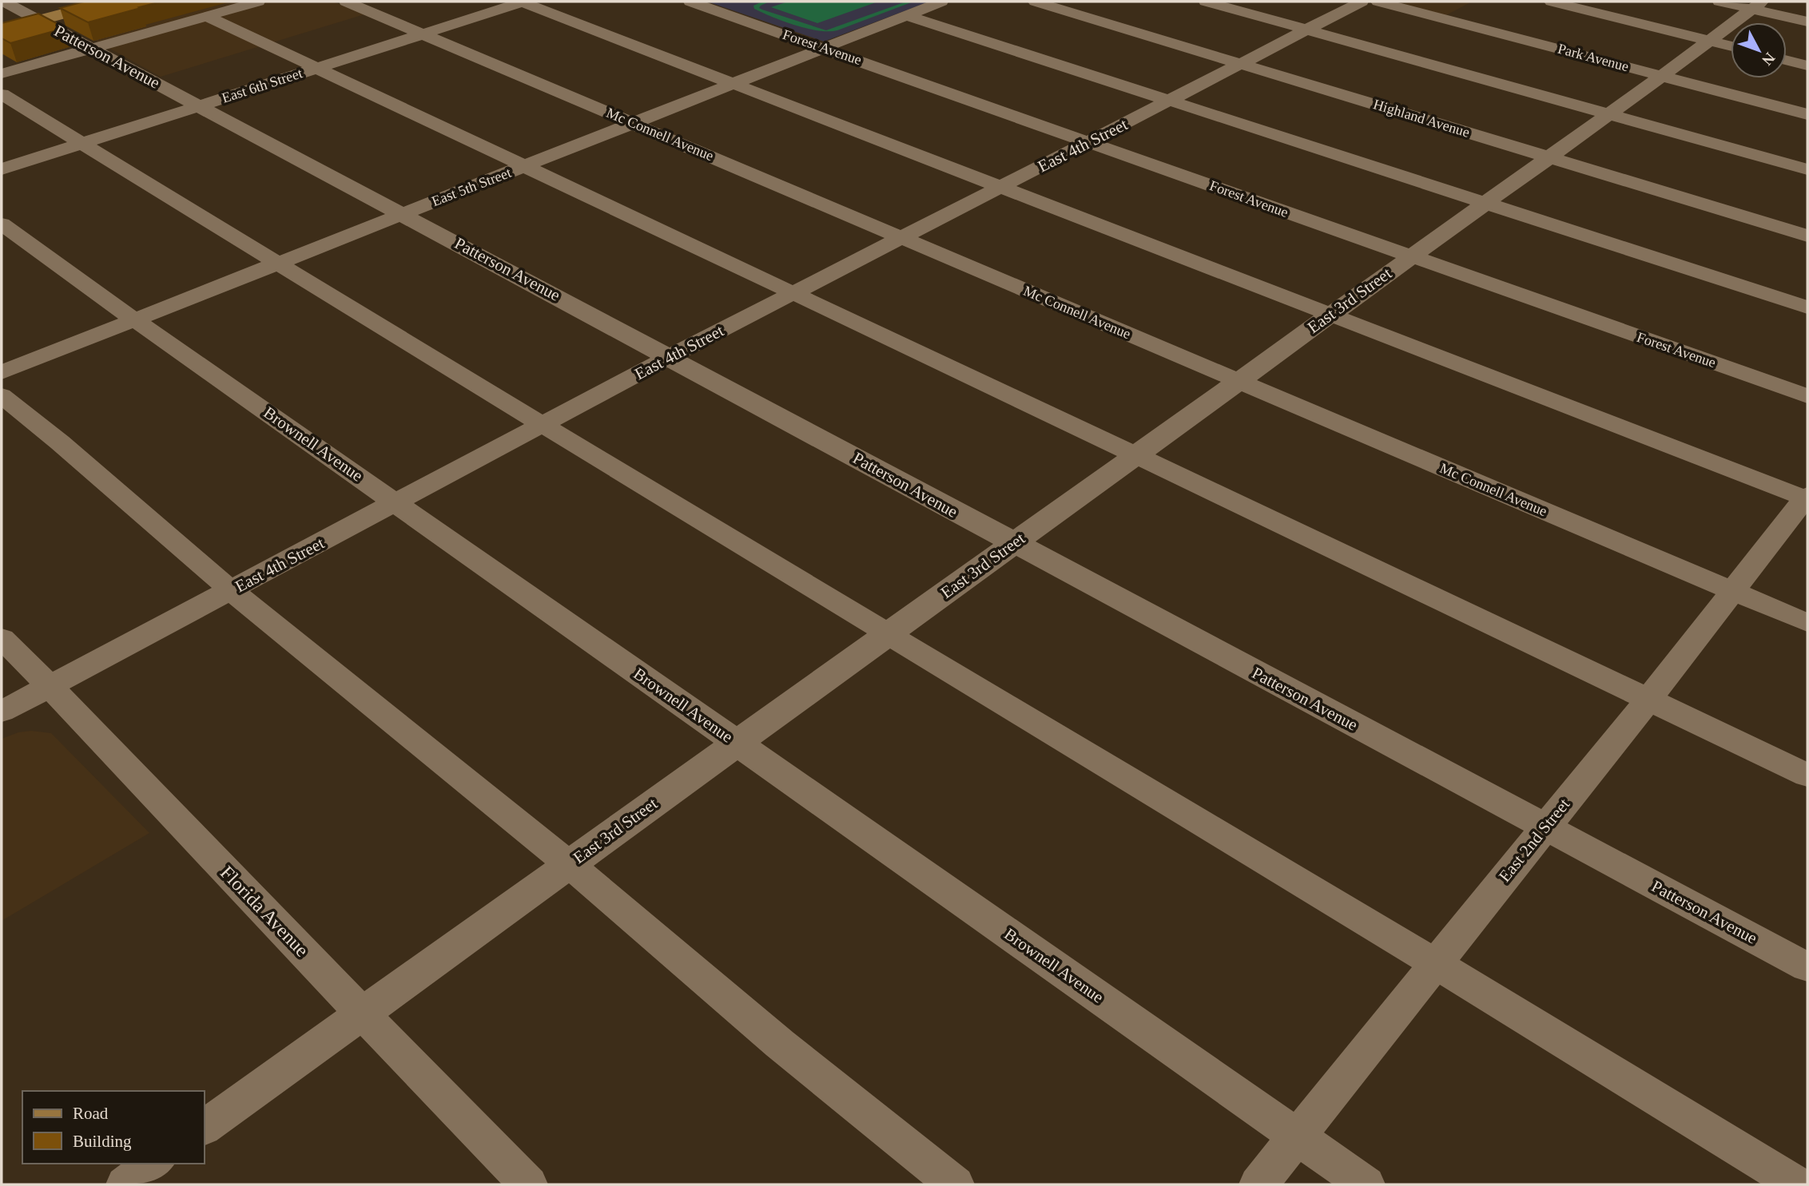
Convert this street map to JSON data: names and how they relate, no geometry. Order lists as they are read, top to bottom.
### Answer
{
  "streets": {
    "street": [
      "Forest Avenue",
      "Patterson Avenue",
      "Park Avenue",
      "East 6th Street",
      "Highland Avenue",
      "Mc Connell Avenue",
      "East 4th Street",
      "East 5th Street",
      "East 3rd Street",
      "Brownell Avenue",
      "East 2nd Street",
      "Florida Avenue"
    ]
  },
  "crossings": [
    ["Forest Avenue", "East 4th Street"],
    ["Forest Avenue", "East 5th Street"],
    ["Forest Avenue", "East 3rd Street"],
    ["Patterson Avenue", "East 6th Street"],
    ["Patterson Avenue", "East 4th Street"],
    ["Patterson Avenue", "East 5th Street"],
    ["Patterson Avenue", "East 3rd Street"],
    ["Patterson Avenue", "East 2nd Street"],
    ["Park Avenue", "East 3rd Street"],
    ["East 6th Street", "Mc Connell Avenue"],
    ["Highland Avenue", "East 4th Street"],
    ["Highland Avenue", "East 3rd Street"],
    ["Mc Connell Avenue", "East 4th Street"],
    ["Mc Connell Avenue", "East 5th Street"],
    ["Mc Connell Avenue", "East 3rd Street"],
    ["Mc Connell Avenue", "East 2nd Street"],
    ["East 4th Street", "Brownell Avenue"],
    ["East 4th Street", "Florida Avenue"],
    ["East 5th Street", "Brownell Avenue"],
    ["East 3rd Street", "Brownell Avenue"],
    ["East 3rd Street", "Florida Avenue"],
    ["Brownell Avenue", "East 2nd Street"]
  ],
  "legend": ["Road", "Building"],
  "north": "bottom right"
}
